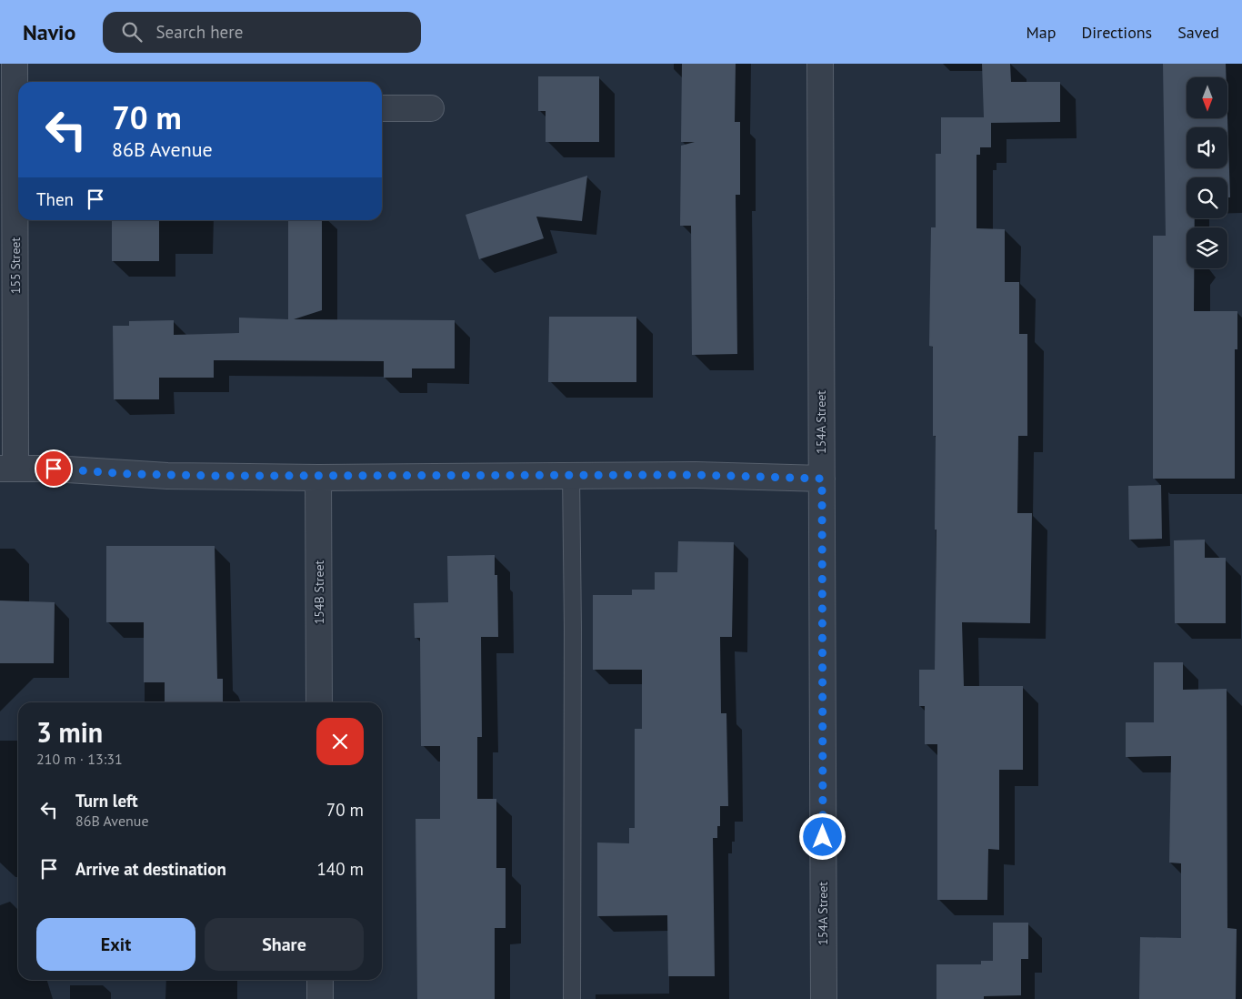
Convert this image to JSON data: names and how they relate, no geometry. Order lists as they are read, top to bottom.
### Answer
{
  "streets": {
    "street": ["155 Street", "154A Street", "154B Street"]
  },
  "north": "bottom",
  "page": {
    "header": "Navio",
    "search": "Search here",
    "nav": ["Map", "Directions", "Saved"],
    "turn": ["70 m", "86B Avenue"],
    "then": "Then",
    "heading": ["3 min", "210 m · 13:31"],
    "list": [
      {
        "name": "Turn left",
        "note": "86B Avenue",
        "value": "70 m"
      },
      {
        "name": "Arrive at destination",
        "value": "140 m"
      }
    ],
    "buttons": ["Exit", "Share"]
  }
}
